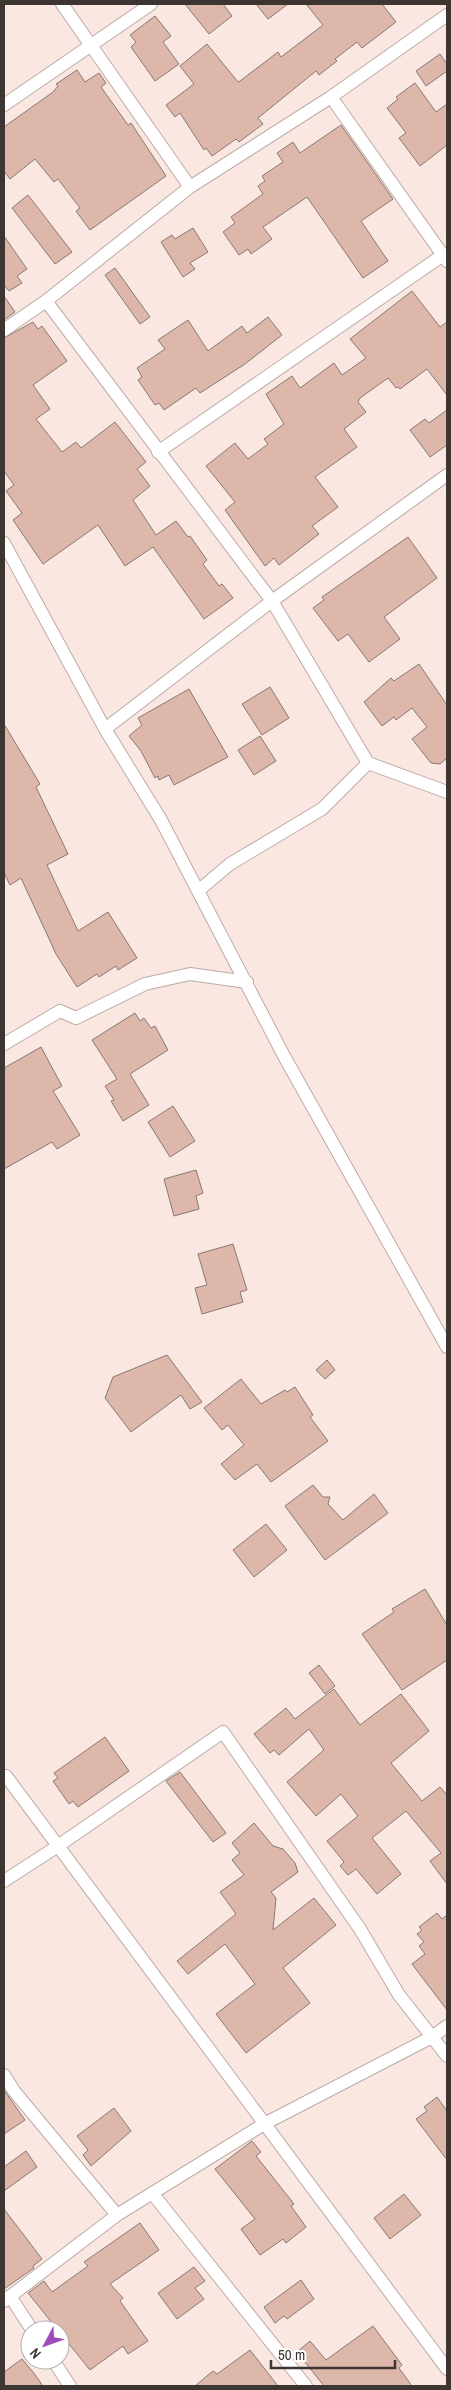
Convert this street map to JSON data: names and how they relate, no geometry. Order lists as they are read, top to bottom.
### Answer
{
  "scale_bar": "50 m",
  "north": "bottom left"
}
